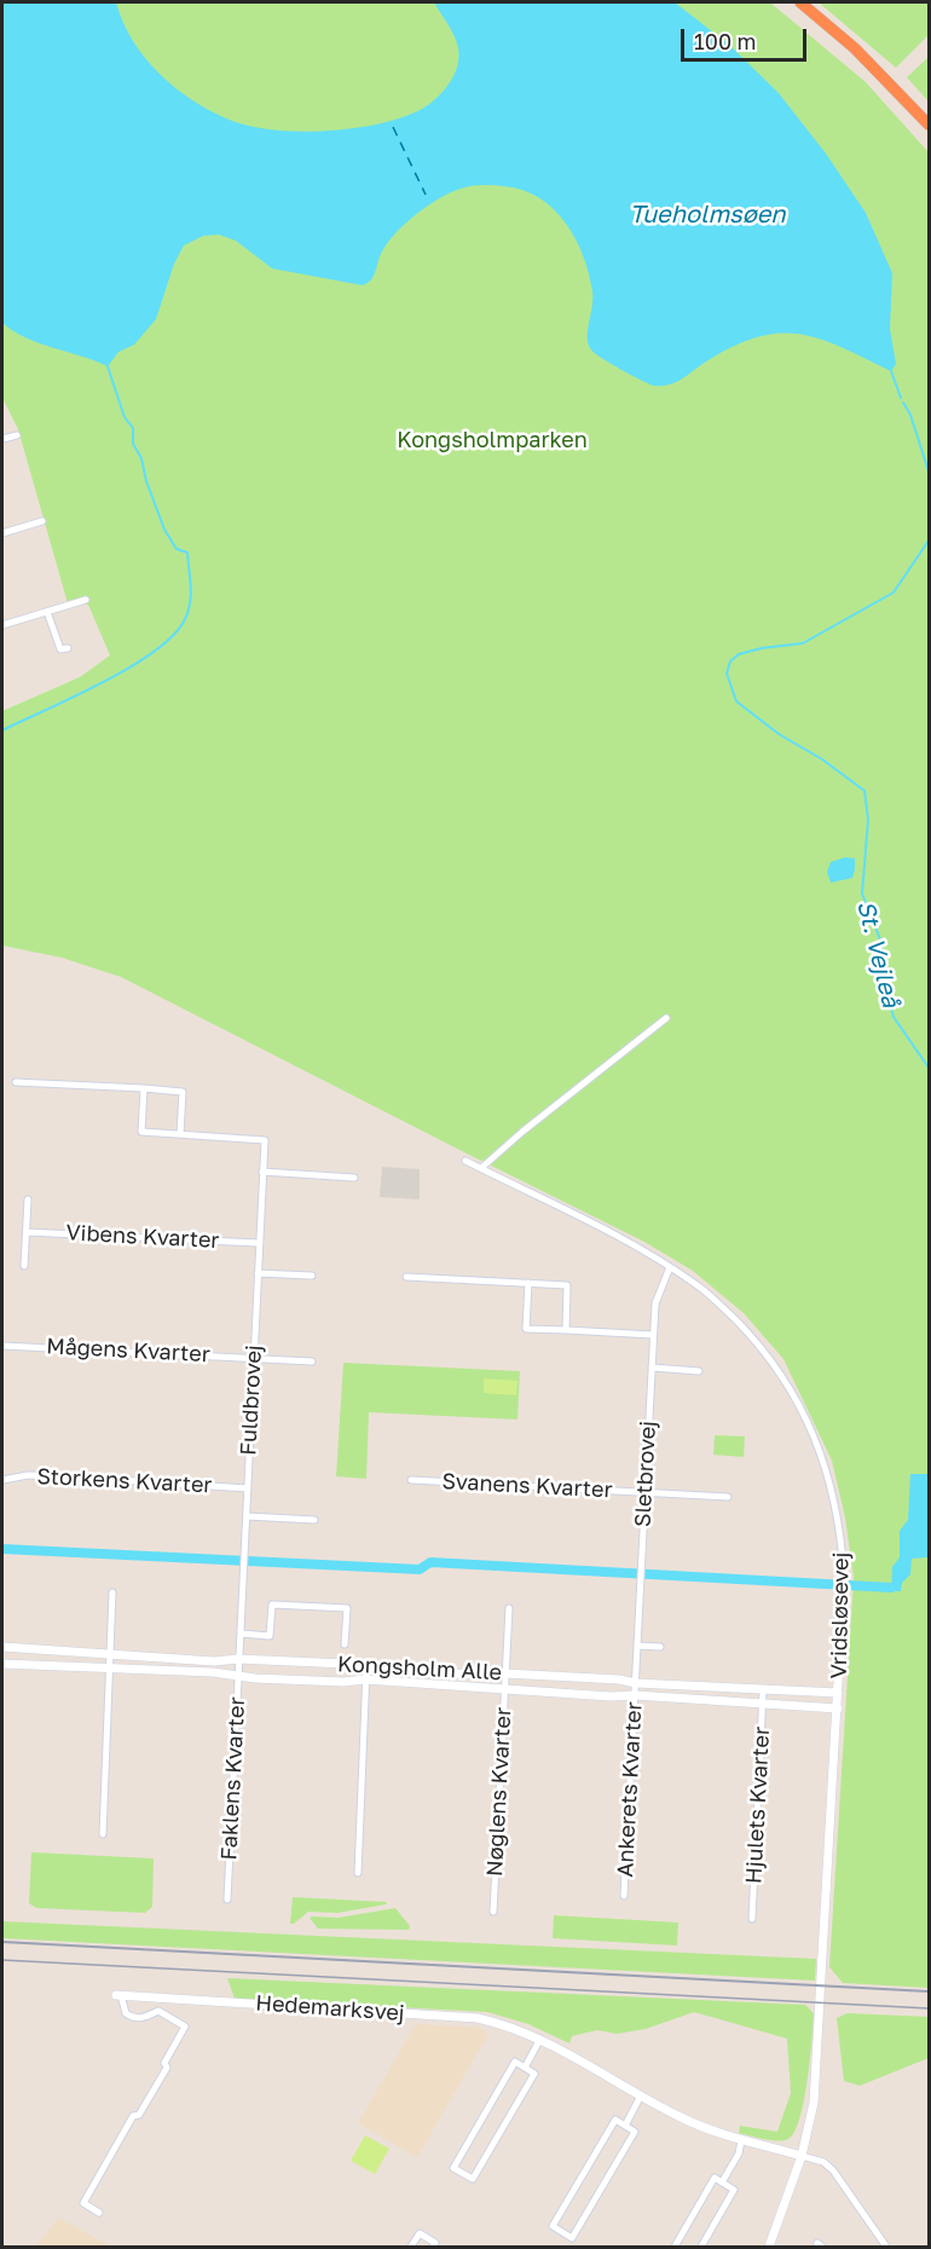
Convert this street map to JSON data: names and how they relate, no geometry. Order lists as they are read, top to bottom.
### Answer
{
  "streets": {
    "street": [
      "Vibens Kvarter",
      "Mågens Kvarter",
      "Fuldbrovej",
      "Sletbrovej",
      "Storkens Kvarter",
      "Svanens Kvarter",
      "Vridsløsevej",
      "Kongsholm Alle",
      "Faklens Kvarter",
      "Ankerets Kvarter",
      "Nøglens Kvarter",
      "Hjulets Kvarter",
      "Hedemarksvej"
    ]
  },
  "crossings": [
    ["Vibens Kvarter", "Fuldbrovej"],
    ["Mågens Kvarter", "Fuldbrovej"],
    ["Fuldbrovej", "Storkens Kvarter"],
    ["Fuldbrovej", "Kongsholm Alle"],
    ["Fuldbrovej", "Faklens Kvarter"],
    ["Sletbrovej", "Svanens Kvarter"],
    ["Sletbrovej", "Vridsløsevej"],
    ["Sletbrovej", "Kongsholm Alle"],
    ["Sletbrovej", "Ankerets Kvarter"],
    ["Vridsløsevej", "Kongsholm Alle"],
    ["Vridsløsevej", "Hedemarksvej"],
    ["Kongsholm Alle", "Faklens Kvarter"],
    ["Kongsholm Alle", "Ankerets Kvarter"],
    ["Kongsholm Alle", "Nøglens Kvarter"],
    ["Kongsholm Alle", "Hjulets Kvarter"]
  ],
  "water": ["Tueholmsøen", "St. Vejleå"],
  "parks": ["Kongsholmparken"],
  "scale_bar": "100 m"
}
